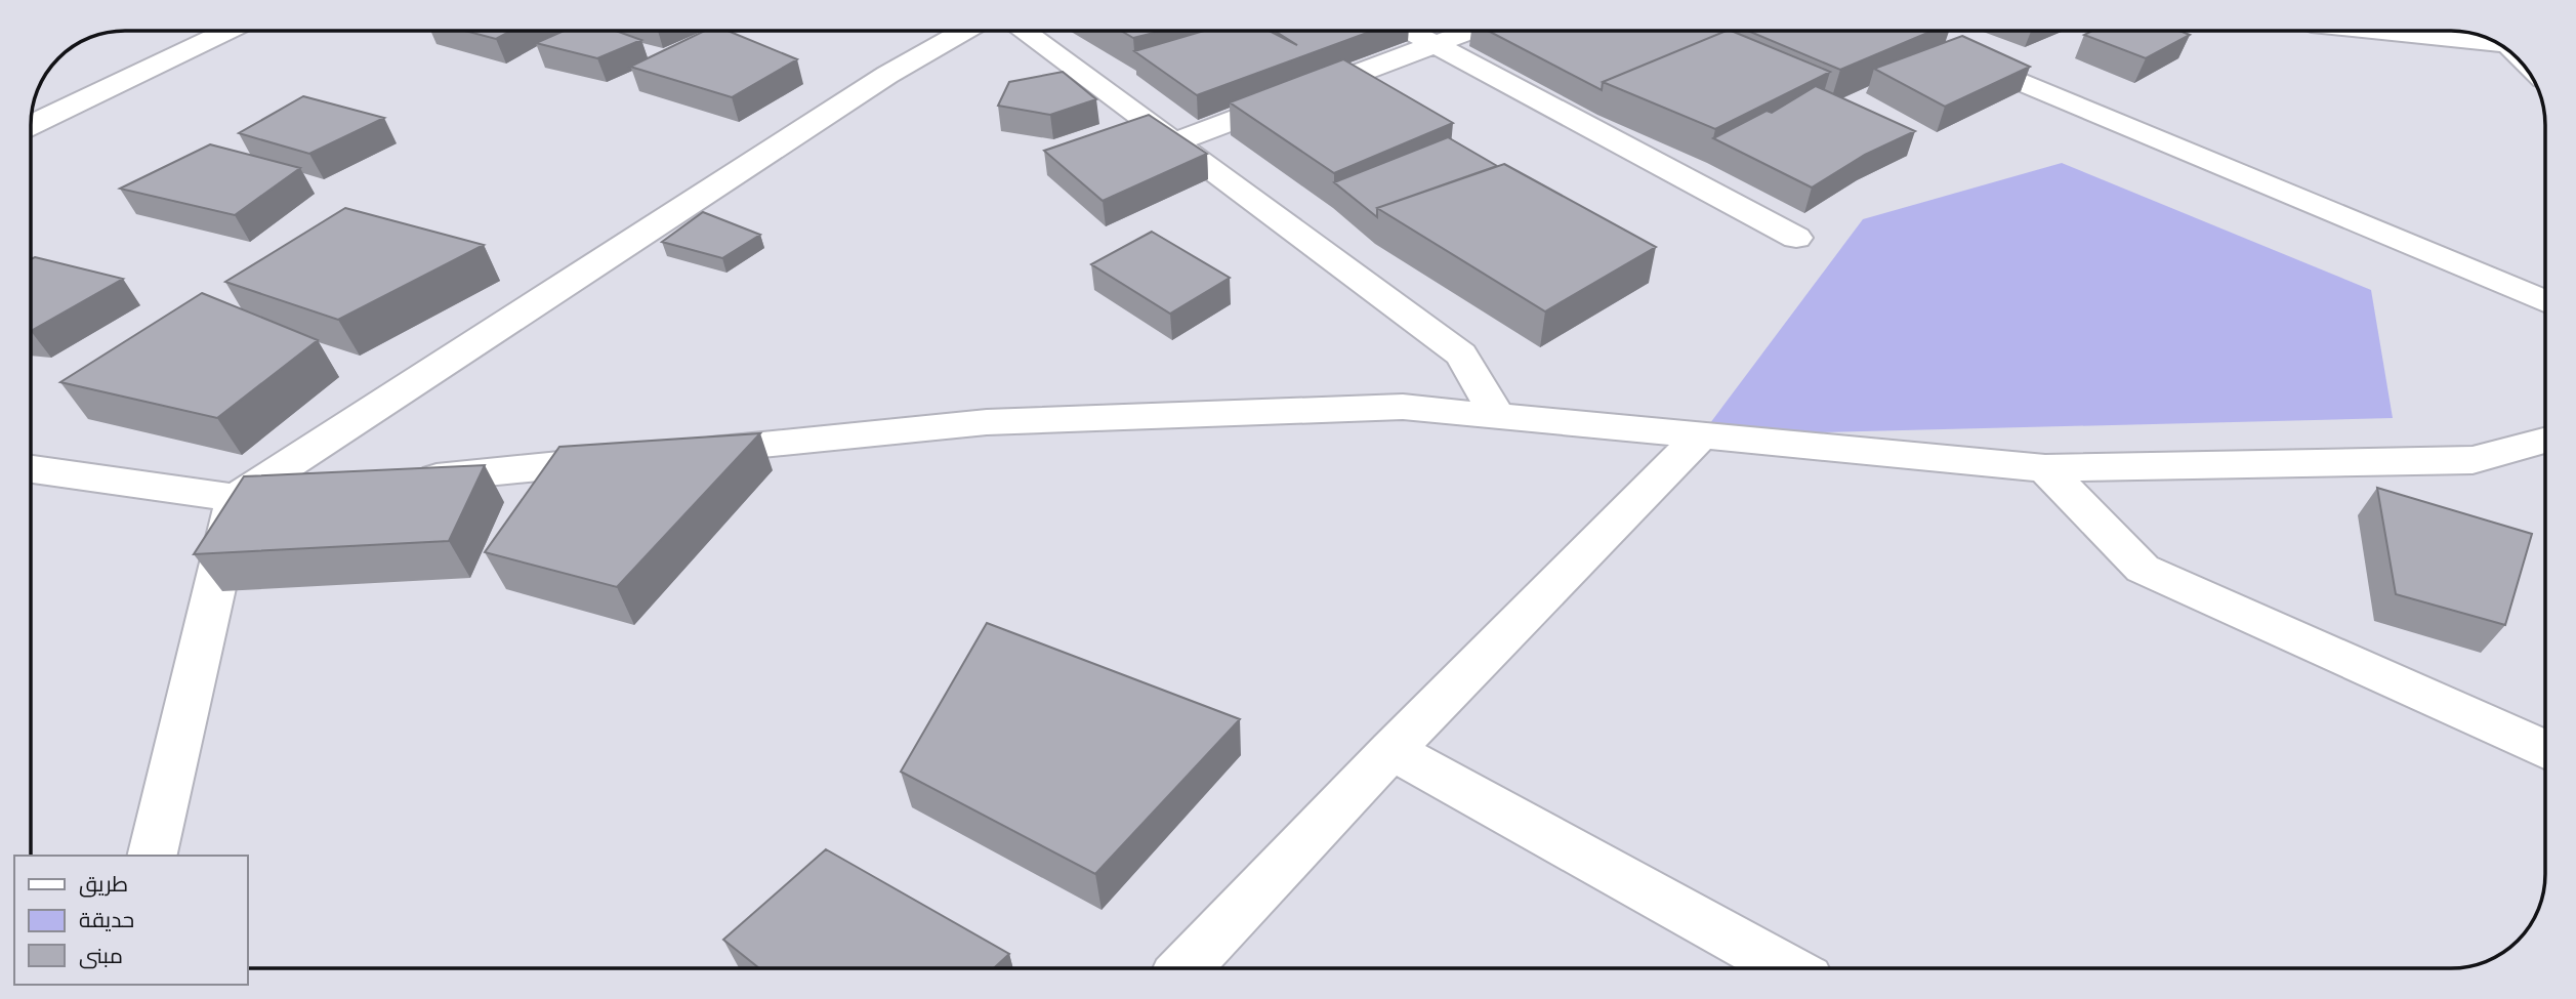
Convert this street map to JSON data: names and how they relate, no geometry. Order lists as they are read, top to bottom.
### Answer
{
  "legend": ["طريق", "حديقة", "مبنى"]
}
